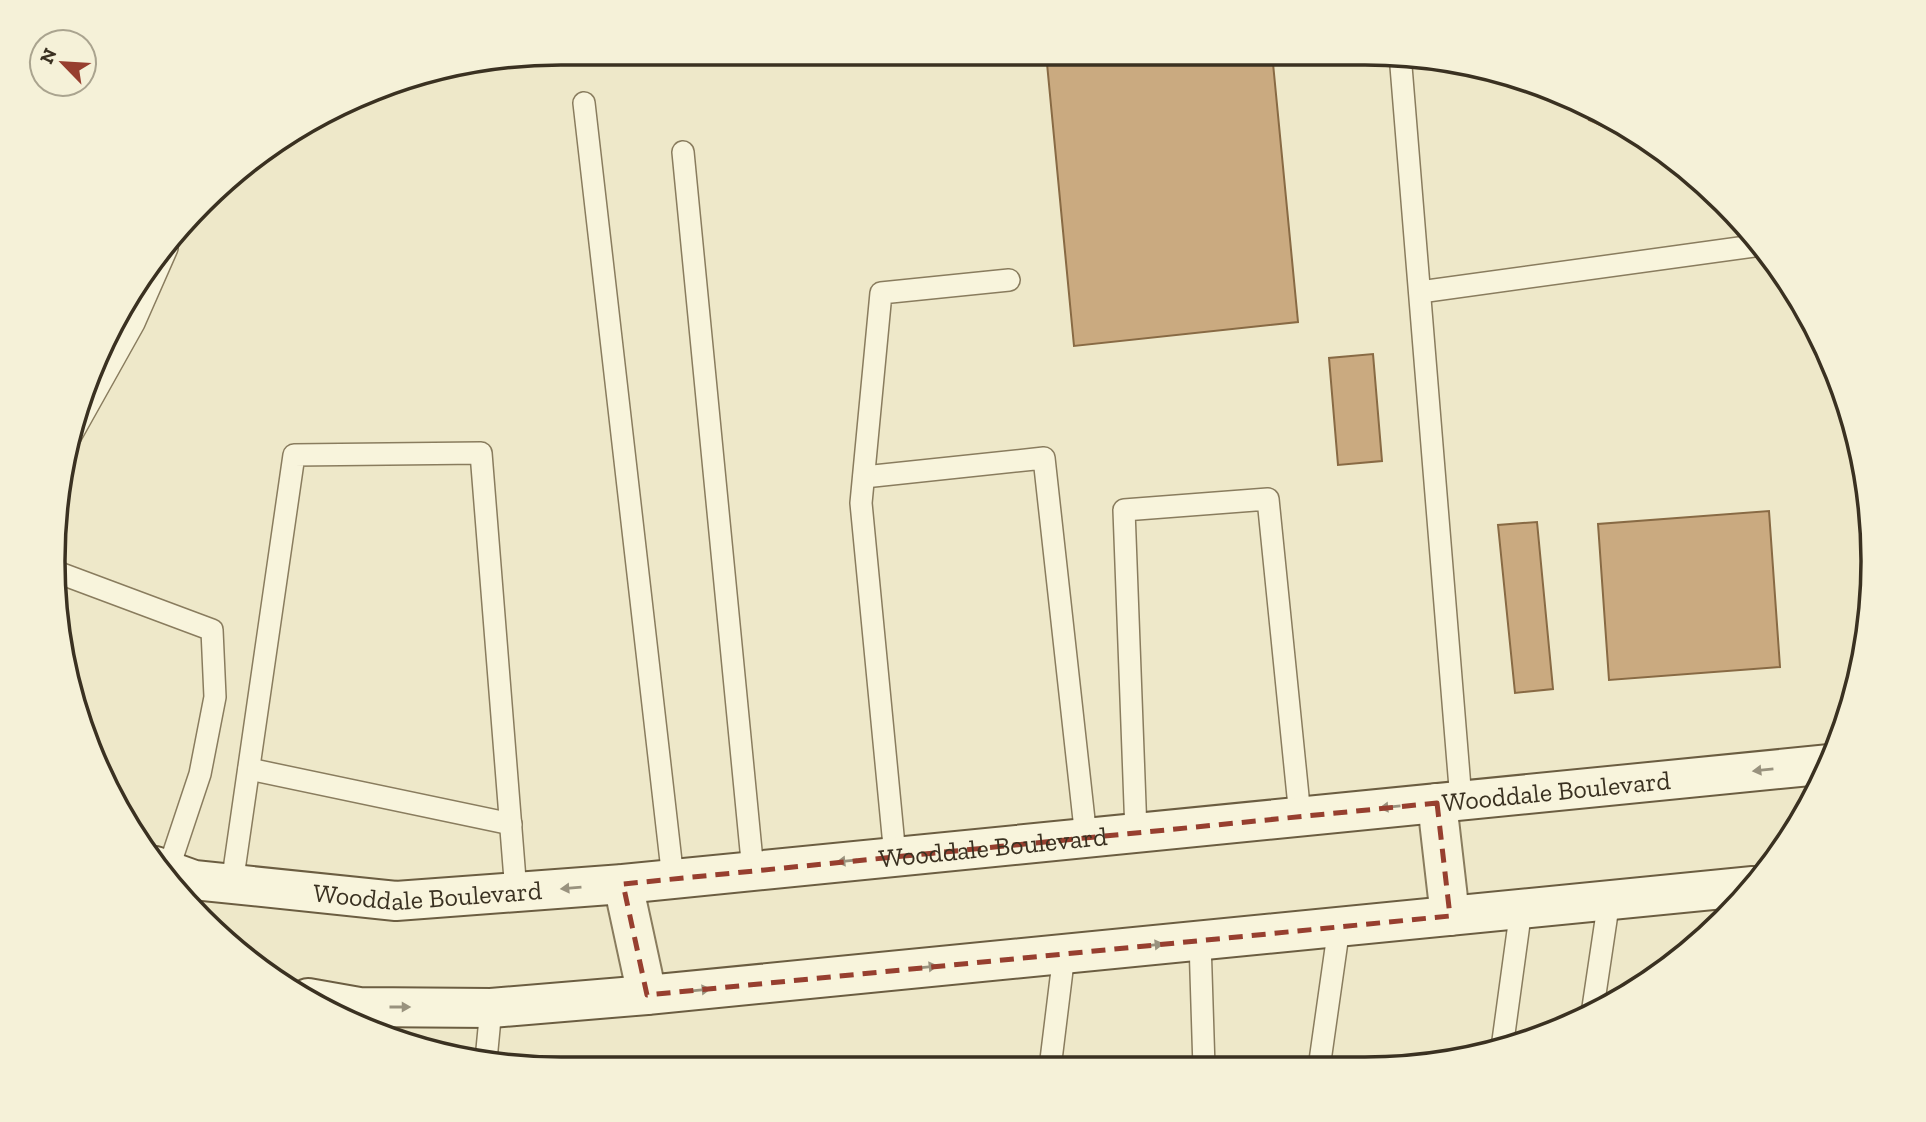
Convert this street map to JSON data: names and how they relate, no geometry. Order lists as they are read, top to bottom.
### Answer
{
  "streets": {
    "street": ["Wooddale Boulevard"]
  },
  "north": "top left"
}
